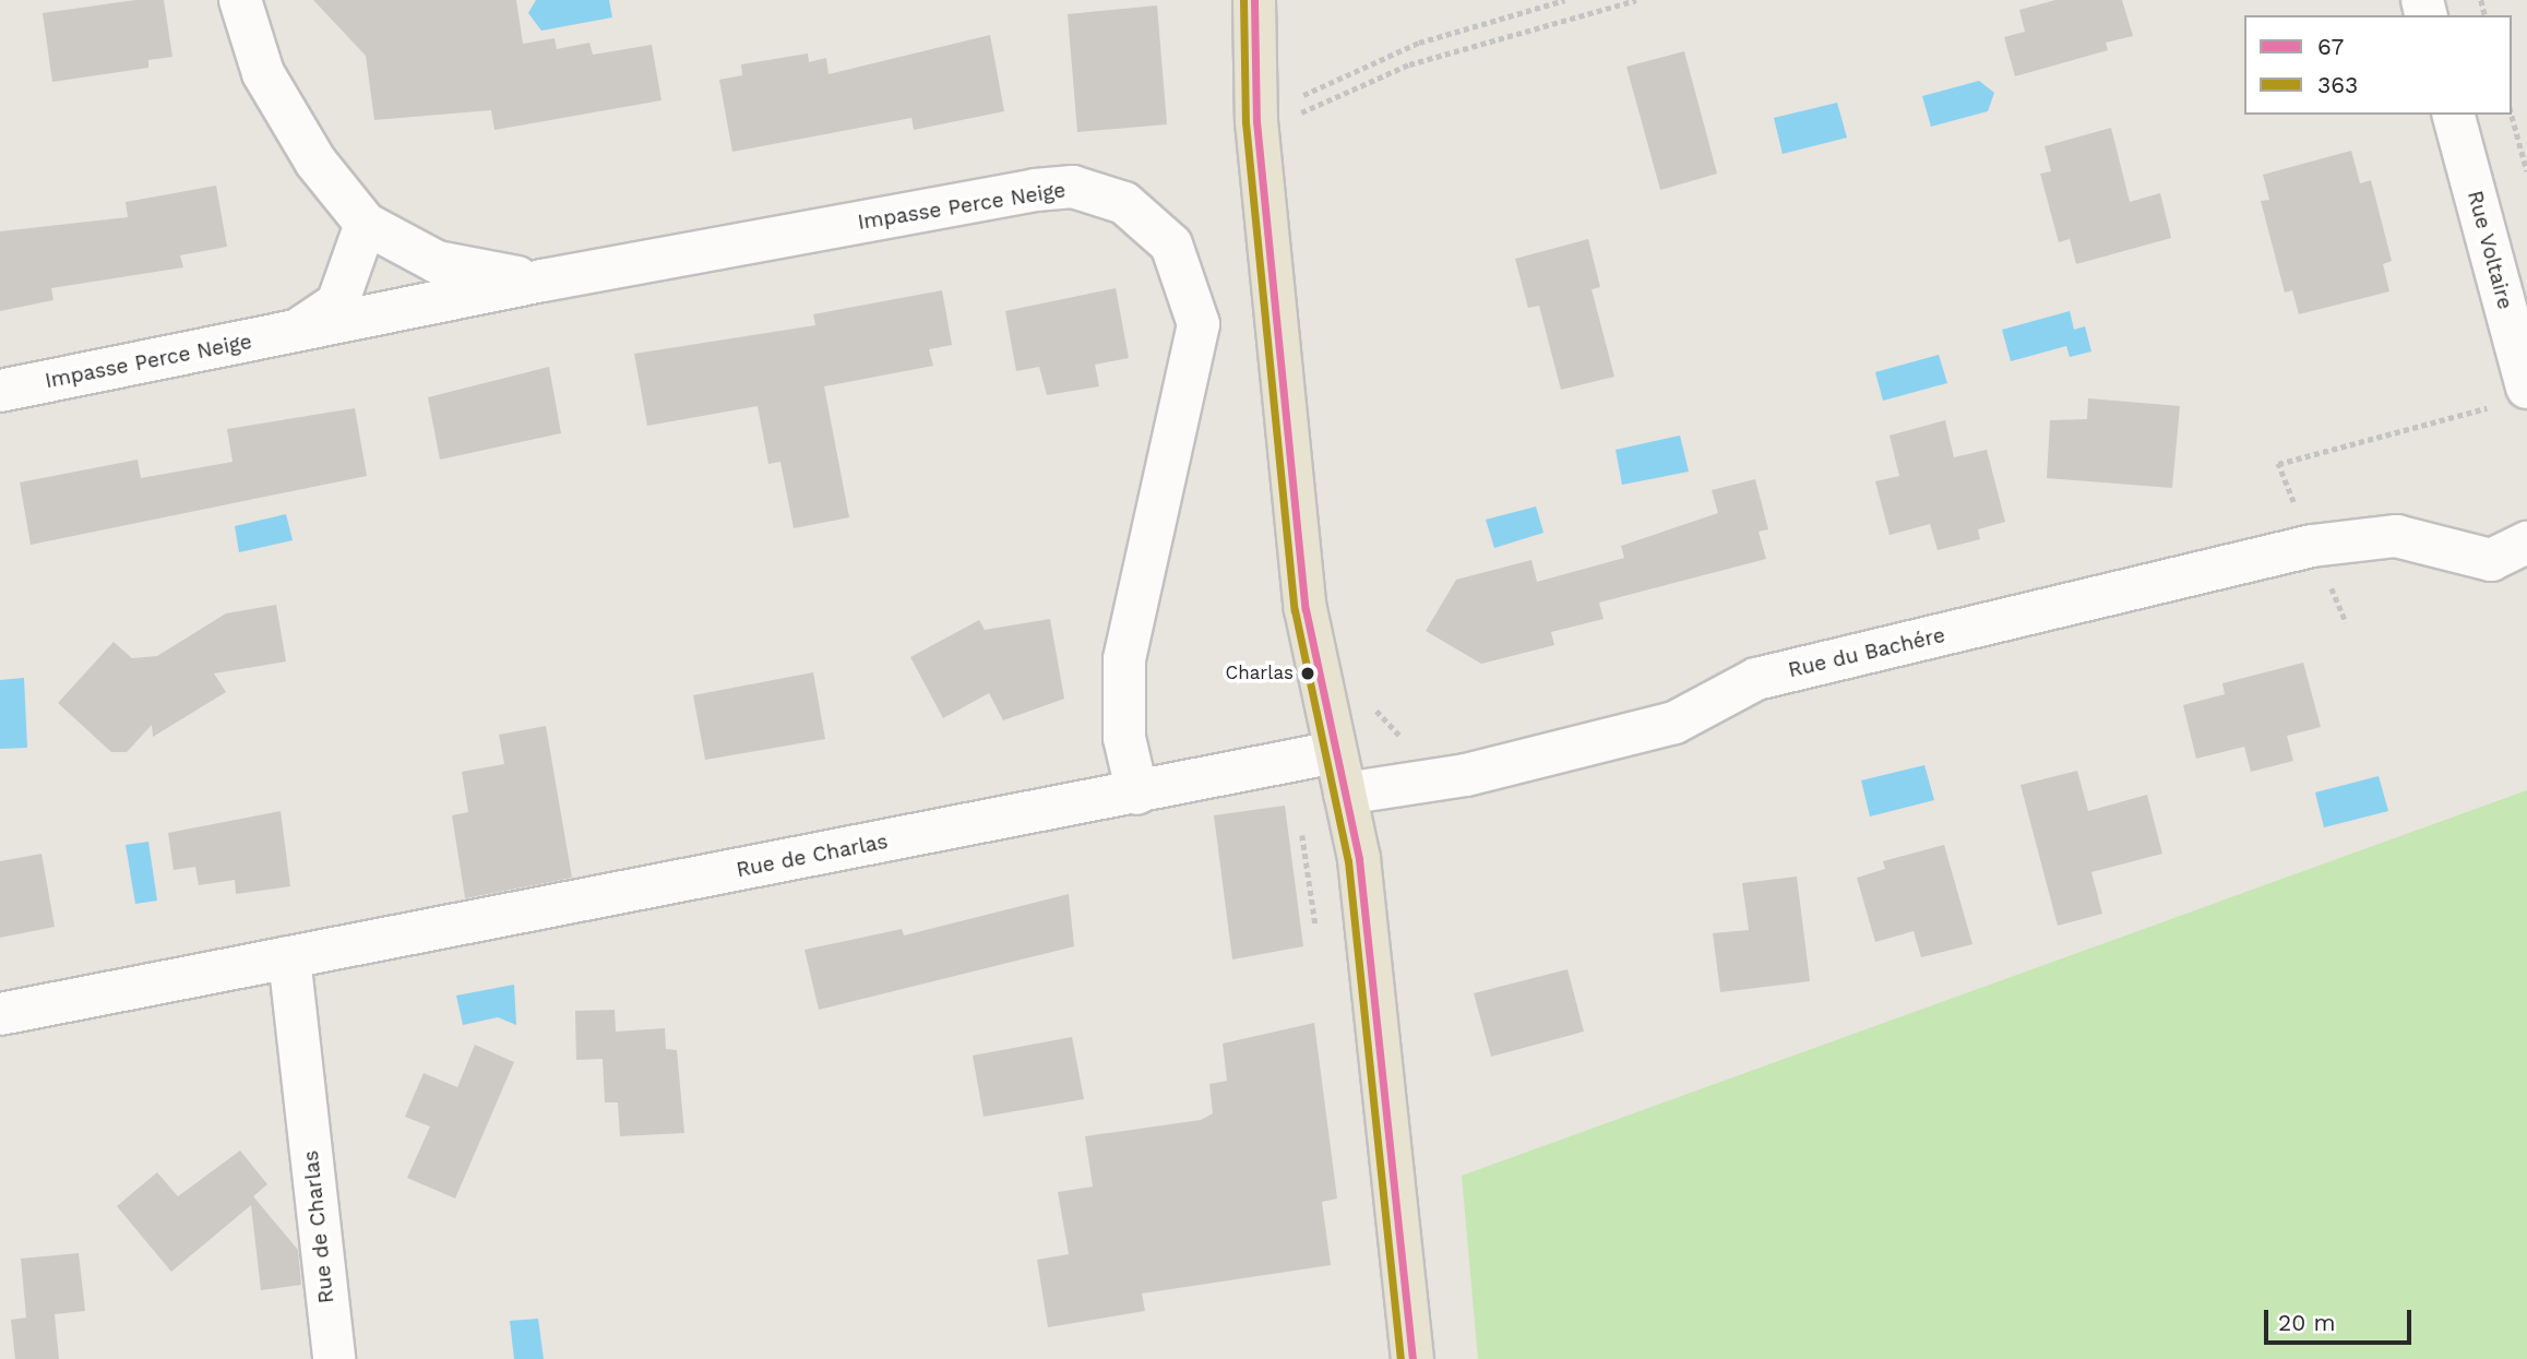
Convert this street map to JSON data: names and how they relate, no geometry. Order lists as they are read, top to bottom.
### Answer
{
  "streets": {
    "street": [
      "Impasse Perce Neige",
      "Rue Voltaire",
      "Rue du Bachére",
      "Rue de Charlas"
    ]
  },
  "crossings": [
    ["Impasse Perce Neige", "Rue de Charlas"]
  ],
  "places": ["Charlas"],
  "lines": ["transit line 67", "transit line 363"],
  "legend": ["67", "363"],
  "scale_bar": "20 m"
}
